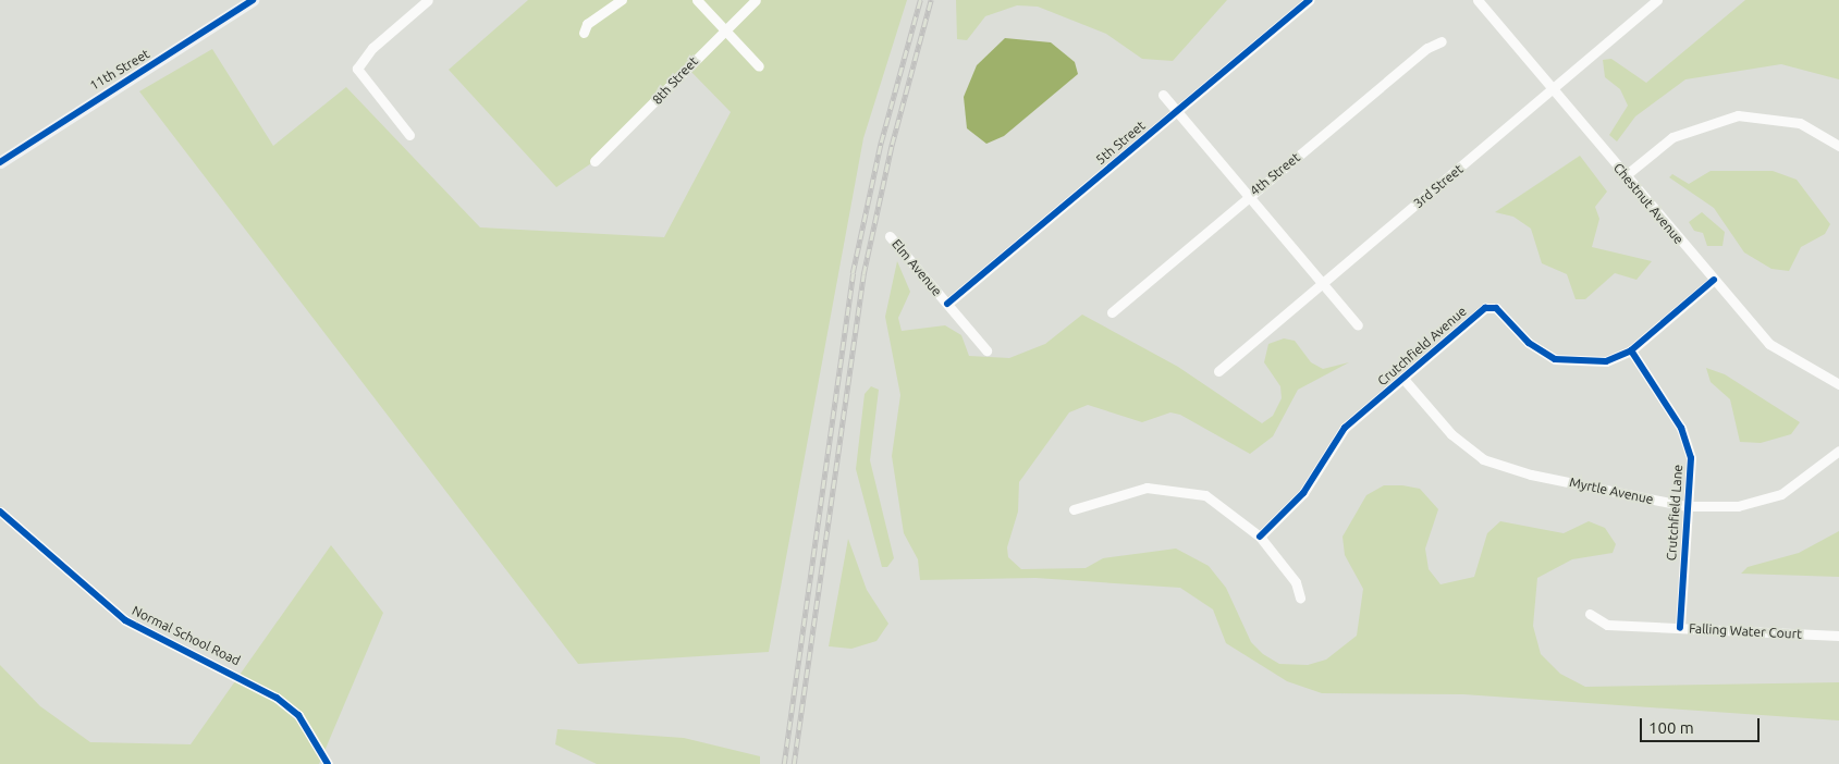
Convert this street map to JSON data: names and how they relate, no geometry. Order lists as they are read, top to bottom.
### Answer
{
  "streets": {
    "main road": ["11th Street"],
    "street": [
      "8th Street",
      "5th Street",
      "4th Street",
      "3rd Street",
      "Chestnut Avenue",
      "Elm Avenue",
      "Crutchfield Avenue",
      "Myrtle Avenue",
      "Crutchfield Lane",
      "Falling Water Court",
      "Normal School Road"
    ]
  },
  "crossings": [
    ["5th Street", "Elm Avenue"],
    ["3rd Street", "Chestnut Avenue"],
    ["Crutchfield Avenue", "Myrtle Avenue"],
    ["Myrtle Avenue", "Crutchfield Lane"],
    ["Crutchfield Lane", "Falling Water Court"]
  ],
  "scale_bar": "100 m"
}
